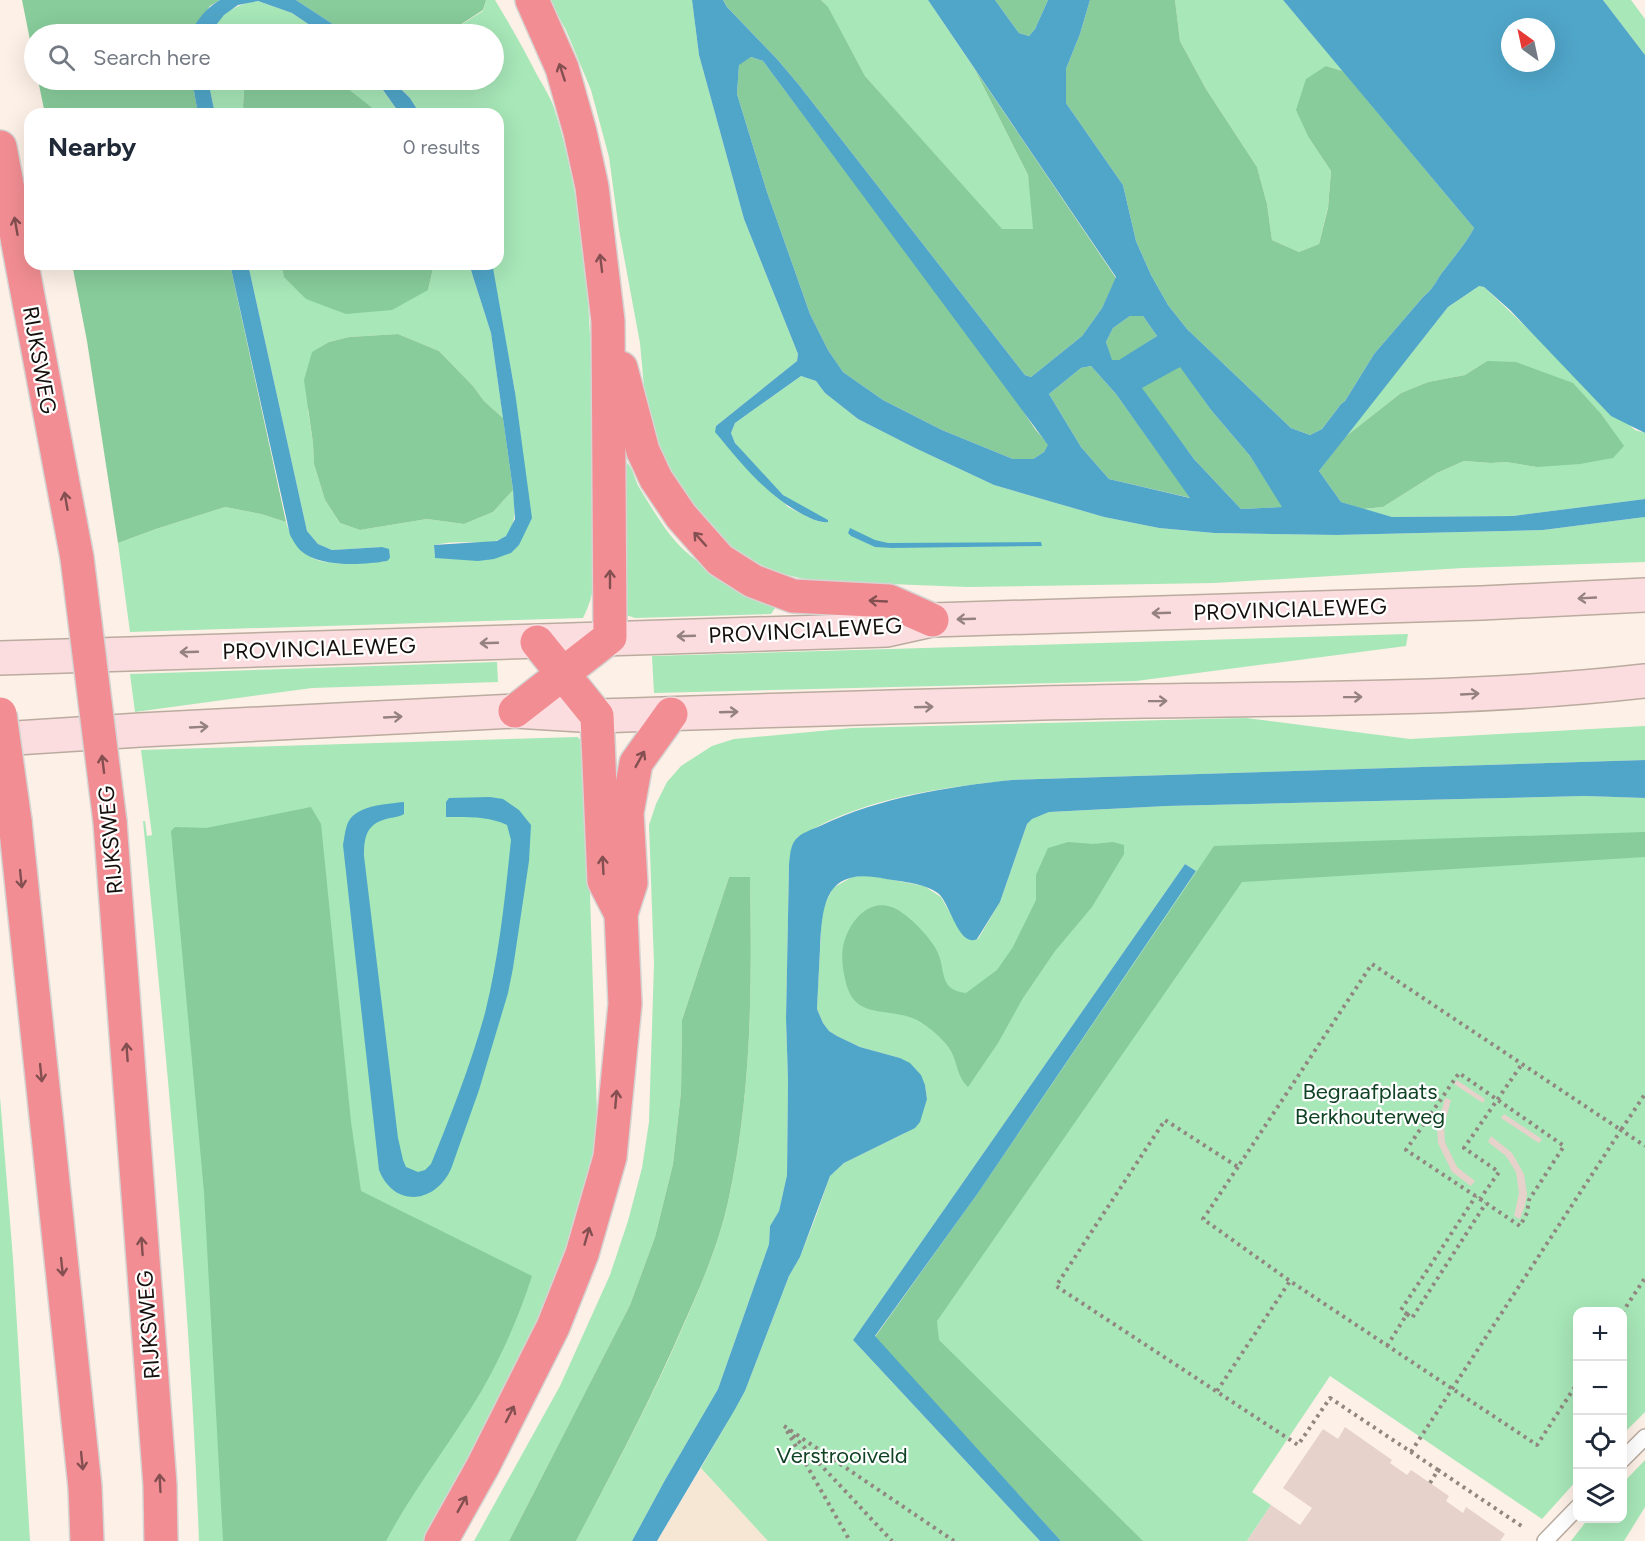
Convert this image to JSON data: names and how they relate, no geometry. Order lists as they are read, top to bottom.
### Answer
{
  "streets": {
    "highway": ["RIJKSWEG"],
    "main road": ["PROVINCIALEWEG"]
  },
  "parks": ["Begraafplaats Berkhouterweg", "Verstrooiveld"],
  "north": "top left",
  "page": {
    "search": "Search here",
    "heading": ["Nearby", "0 results"],
    "map_buttons": ["+", "−"]
  }
}
